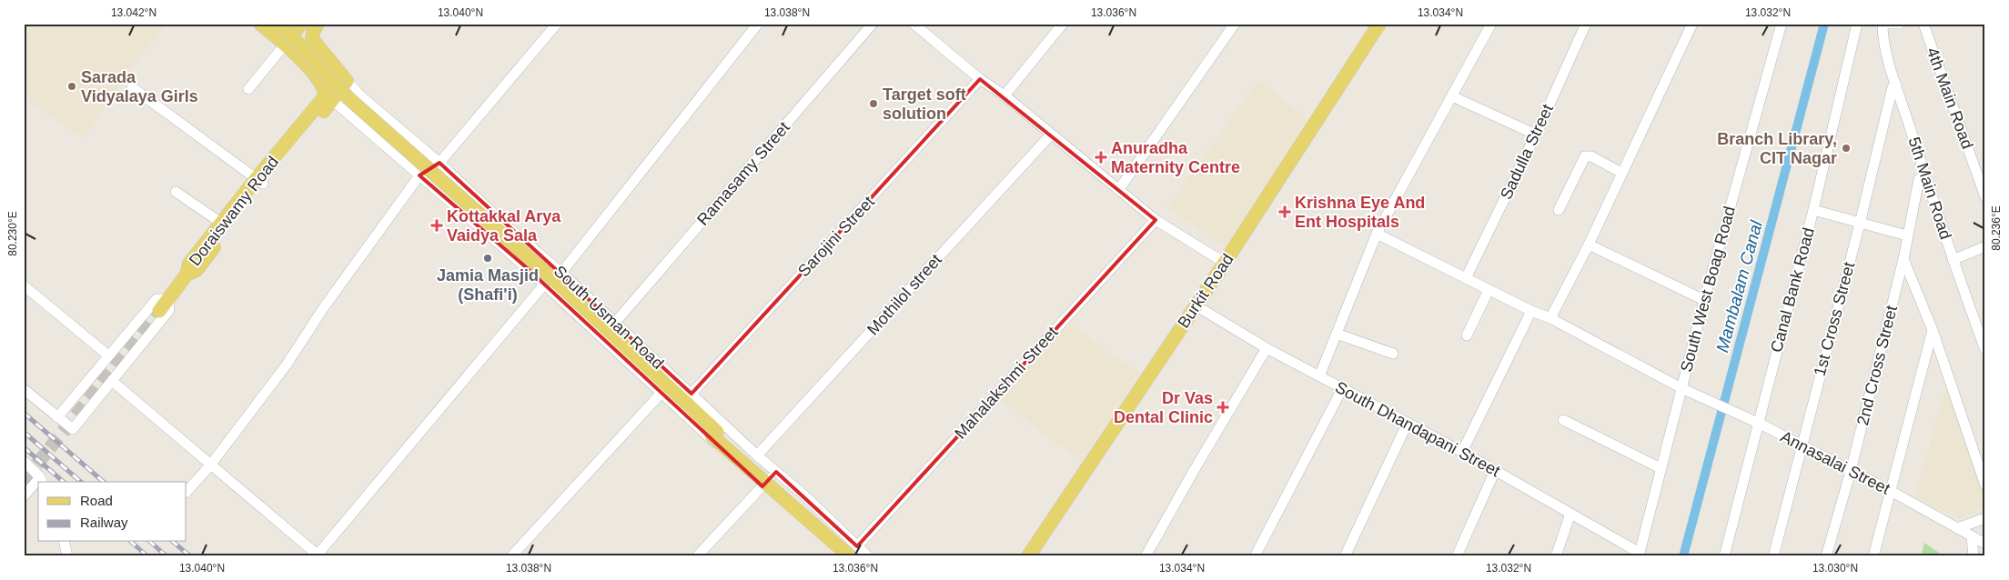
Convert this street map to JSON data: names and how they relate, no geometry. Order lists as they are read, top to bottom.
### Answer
{
  "streets": {
    "main road": ["Doraiswamy Road", "Burkit Road", "South Usman Road"],
    "street": [
      "4th Main Road",
      "Sadulla Street",
      "Ramasamy Street",
      "5th Main Road",
      "Sarojini Street",
      "South West Boag Road",
      "Canal Bank Road",
      "Mothilol street",
      "1st Cross Street",
      "2nd Cross Street",
      "Mahalakshmi Street",
      "South Dhandapani Street",
      "Annasalai Street"
    ]
  },
  "crossings": [
    ["Sadulla Street", "Annasalai Street"],
    ["Ramasamy Street", "South Usman Road"],
    ["5th Main Road", "1st Cross Street"],
    ["5th Main Road", "2nd Cross Street"],
    ["Doraiswamy Road", "South Usman Road"],
    ["Sarojini Street", "South Usman Road"],
    ["South West Boag Road", "South Dhandapani Street"],
    ["South West Boag Road", "Annasalai Street"],
    ["Canal Bank Road", "Annasalai Street"],
    ["Burkit Road", "South Dhandapani Street"],
    ["Mothilol street", "South Usman Road"],
    ["South Usman Road", "Mahalakshmi Street"],
    ["1st Cross Street", "Annasalai Street"],
    ["2nd Cross Street", "Annasalai Street"]
  ],
  "water": ["Mambalam Canal"],
  "places": {
    "other": [
      "Sarada Vidyalaya Girls",
      "Target soft solution",
      "Branch Library, CIT Nagar",
      "Jamia Masjid (Shafi'i)"
    ],
    "health": [
      "Anuradha Maternity Centre",
      "Krishna Eye And Ent Hospitals",
      "Kottakkal Arya Vaidya Sala",
      "Dr Vas Dental Clinic"
    ]
  },
  "legend": ["Road", "Railway"],
  "coordinates": [
    "13.042°N",
    "13.040°N",
    "13.038°N",
    "13.036°N",
    "13.034°N",
    "13.032°N",
    "80.236°E",
    "80.230°E",
    "13.030°N"
  ]
}
